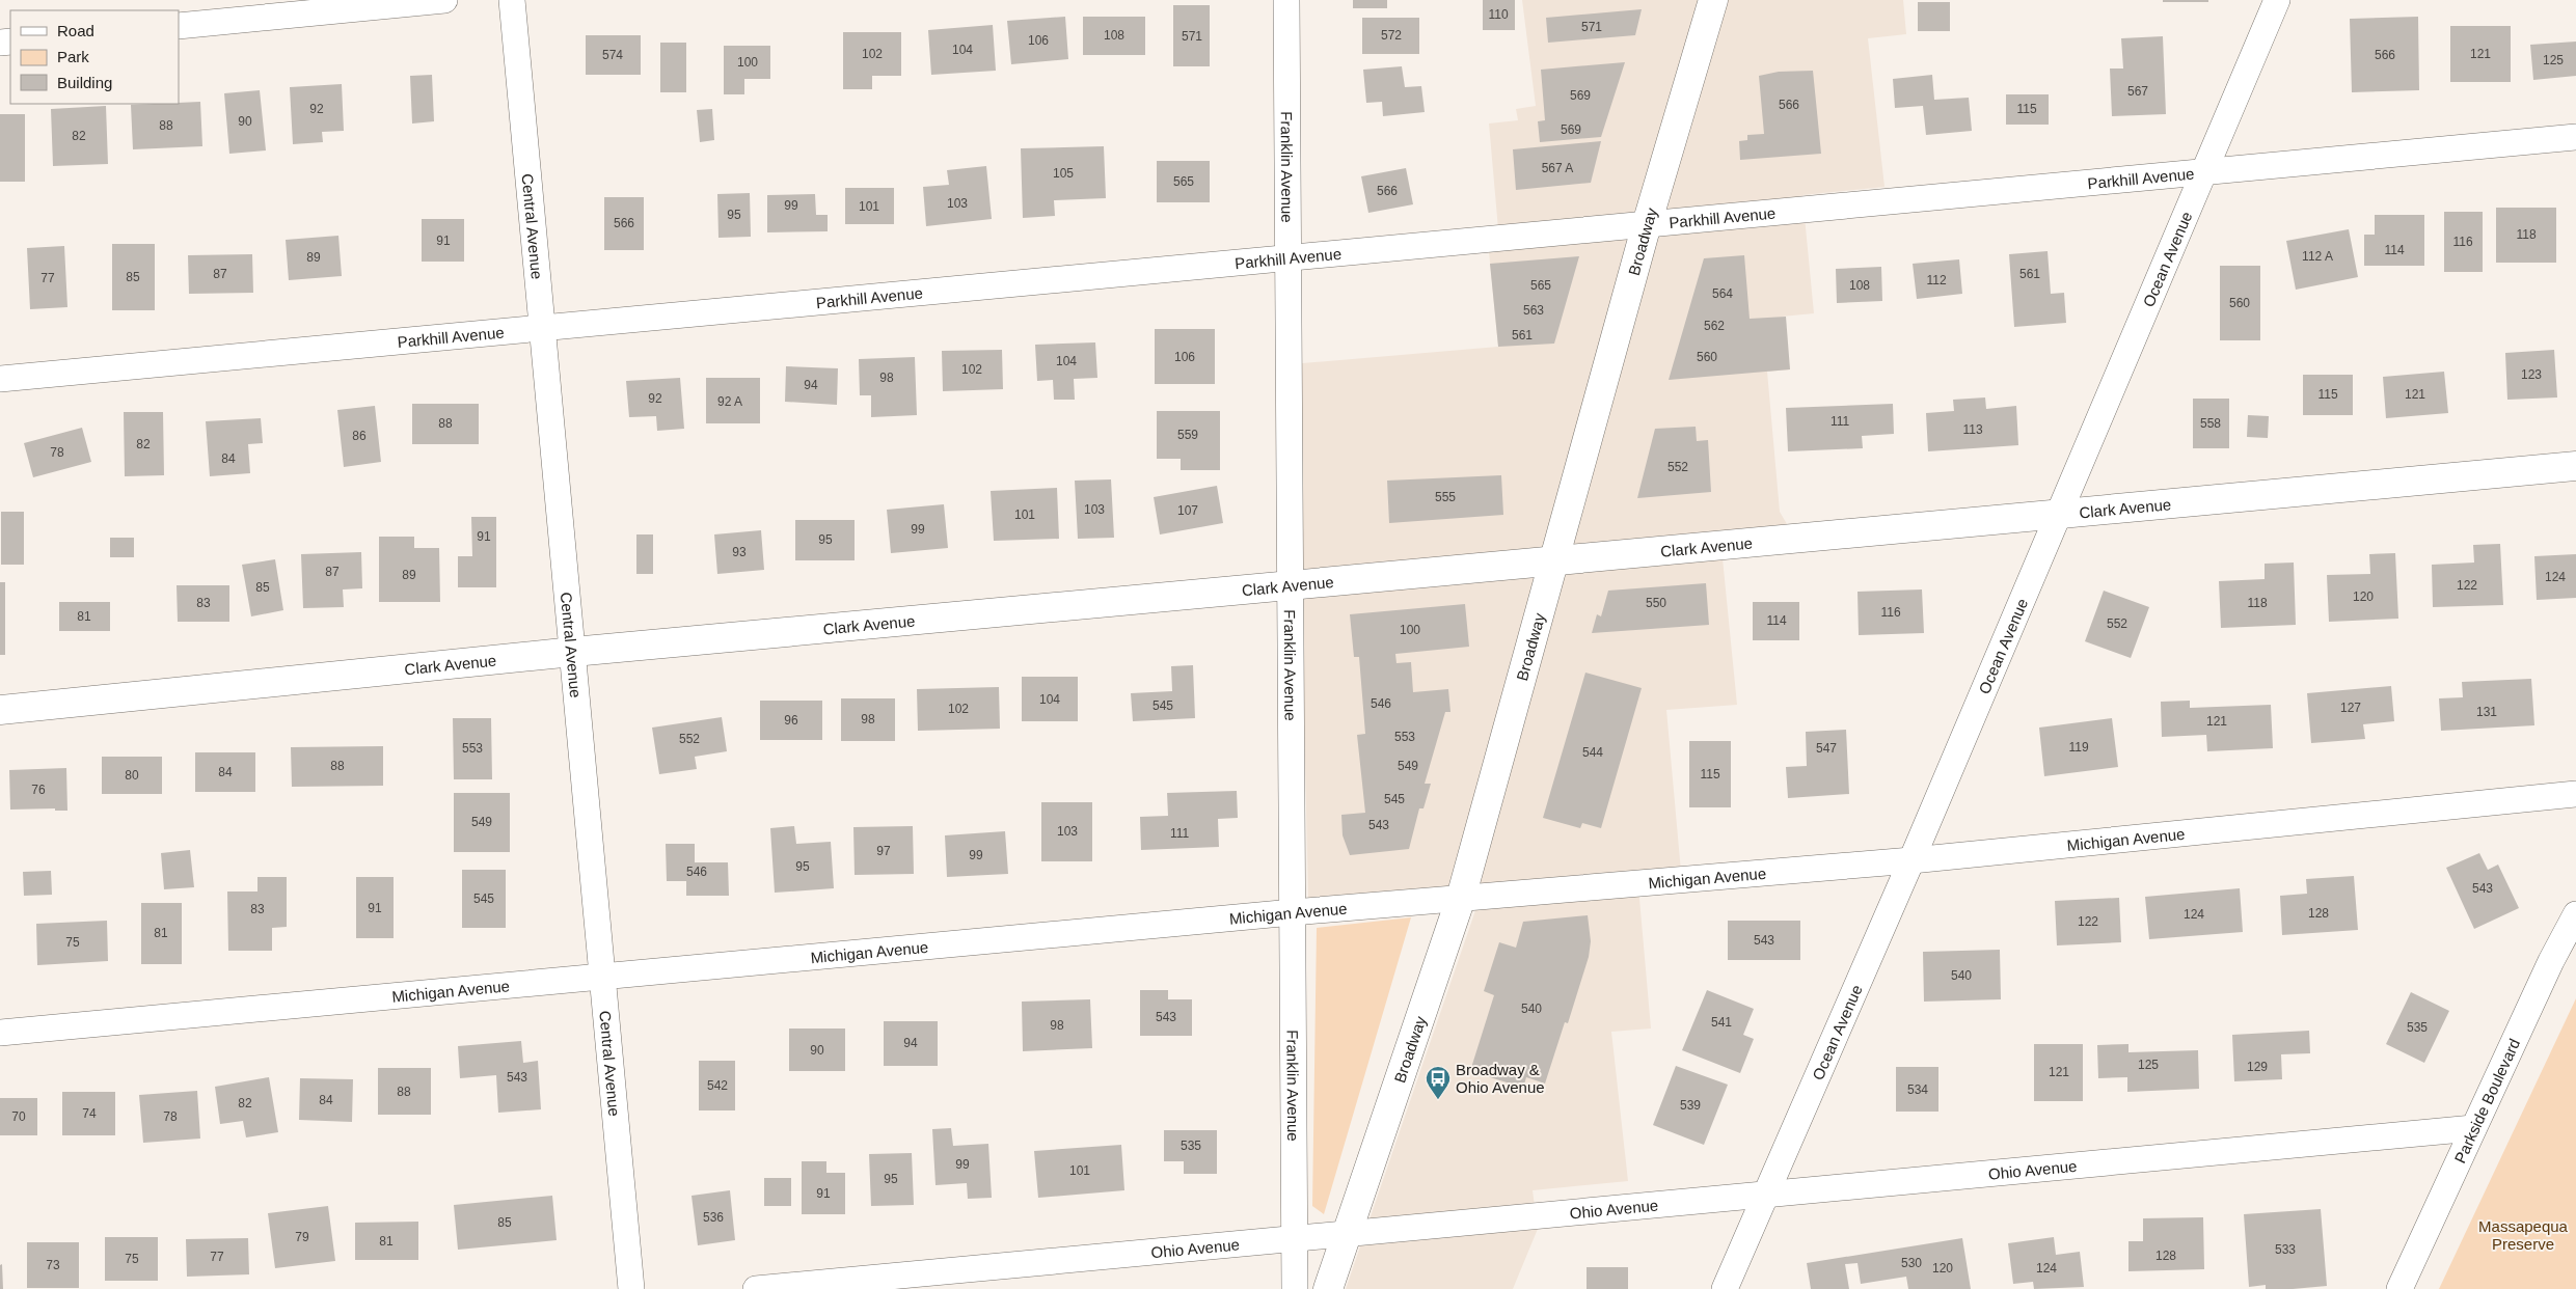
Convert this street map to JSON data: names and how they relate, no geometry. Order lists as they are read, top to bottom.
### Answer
{
  "streets": {
    "street": [
      "Franklin Avenue",
      "Parkhill Avenue",
      "Central Avenue",
      "Broadway",
      "Ocean Avenue",
      "Clark Avenue",
      "Michigan Avenue",
      "Parkside Boulevard",
      "Ohio Avenue"
    ]
  },
  "crossings": [
    ["Franklin Avenue", "Parkhill Avenue"],
    ["Franklin Avenue", "Clark Avenue"],
    ["Franklin Avenue", "Michigan Avenue"],
    ["Franklin Avenue", "Ohio Avenue"],
    ["Parkhill Avenue", "Central Avenue"],
    ["Parkhill Avenue", "Broadway"],
    ["Parkhill Avenue", "Ocean Avenue"],
    ["Central Avenue", "Clark Avenue"],
    ["Central Avenue", "Michigan Avenue"],
    ["Broadway", "Clark Avenue"],
    ["Broadway", "Michigan Avenue"],
    ["Broadway", "Ohio Avenue"],
    ["Ocean Avenue", "Clark Avenue"],
    ["Ocean Avenue", "Michigan Avenue"],
    ["Ocean Avenue", "Ohio Avenue"],
    ["Parkside Boulevard", "Ohio Avenue"]
  ],
  "parks": ["Massapequa Preserve"],
  "places": {
    "bus stop": ["Broadway & Ohio Avenue"]
  },
  "house_numbers": [
    "110",
    "571",
    "108",
    "572",
    "571",
    "106",
    "104",
    "102",
    "121",
    "574",
    "566",
    "125",
    "100",
    "567",
    "569",
    "566",
    "92",
    "115",
    "90",
    "88",
    "569",
    "82",
    "567 A",
    "105",
    "565",
    "566",
    "103",
    "99",
    "101",
    "95",
    "566",
    "118",
    "91",
    "116",
    "114",
    "112 A",
    "89",
    "87",
    "561",
    "85",
    "77",
    "112",
    "565",
    "108",
    "564",
    "560",
    "563",
    "562",
    "561",
    "106",
    "560",
    "104",
    "102",
    "123",
    "98",
    "94",
    "115",
    "121",
    "92",
    "92 A",
    "111",
    "88",
    "558",
    "113",
    "559",
    "86",
    "82",
    "78",
    "84",
    "552",
    "555",
    "103",
    "107",
    "101",
    "99",
    "91",
    "95",
    "93",
    "87",
    "89",
    "124",
    "122",
    "85",
    "120",
    "83",
    "550",
    "118",
    "116",
    "81",
    "114",
    "552",
    "100",
    "104",
    "546",
    "545",
    "127",
    "102",
    "131",
    "98",
    "96",
    "121",
    "553",
    "552",
    "119",
    "553",
    "547",
    "544",
    "88",
    "549",
    "84",
    "115",
    "80",
    "76",
    "545",
    "549",
    "543",
    "103",
    "111",
    "97",
    "99",
    "95",
    "546",
    "543",
    "545",
    "91",
    "83",
    "128",
    "124",
    "122",
    "81",
    "543",
    "75",
    "540",
    "540",
    "543",
    "541",
    "98",
    "535",
    "94",
    "90",
    "125",
    "129",
    "121",
    "543",
    "542",
    "534",
    "88",
    "84",
    "82",
    "539",
    "74",
    "70",
    "78",
    "535",
    "99",
    "101",
    "95",
    "91",
    "536",
    "85",
    "79",
    "81",
    "533",
    "128",
    "77",
    "75",
    "530",
    "73",
    "120",
    "124"
  ],
  "legend": ["Road", "Park", "Building"]
}
